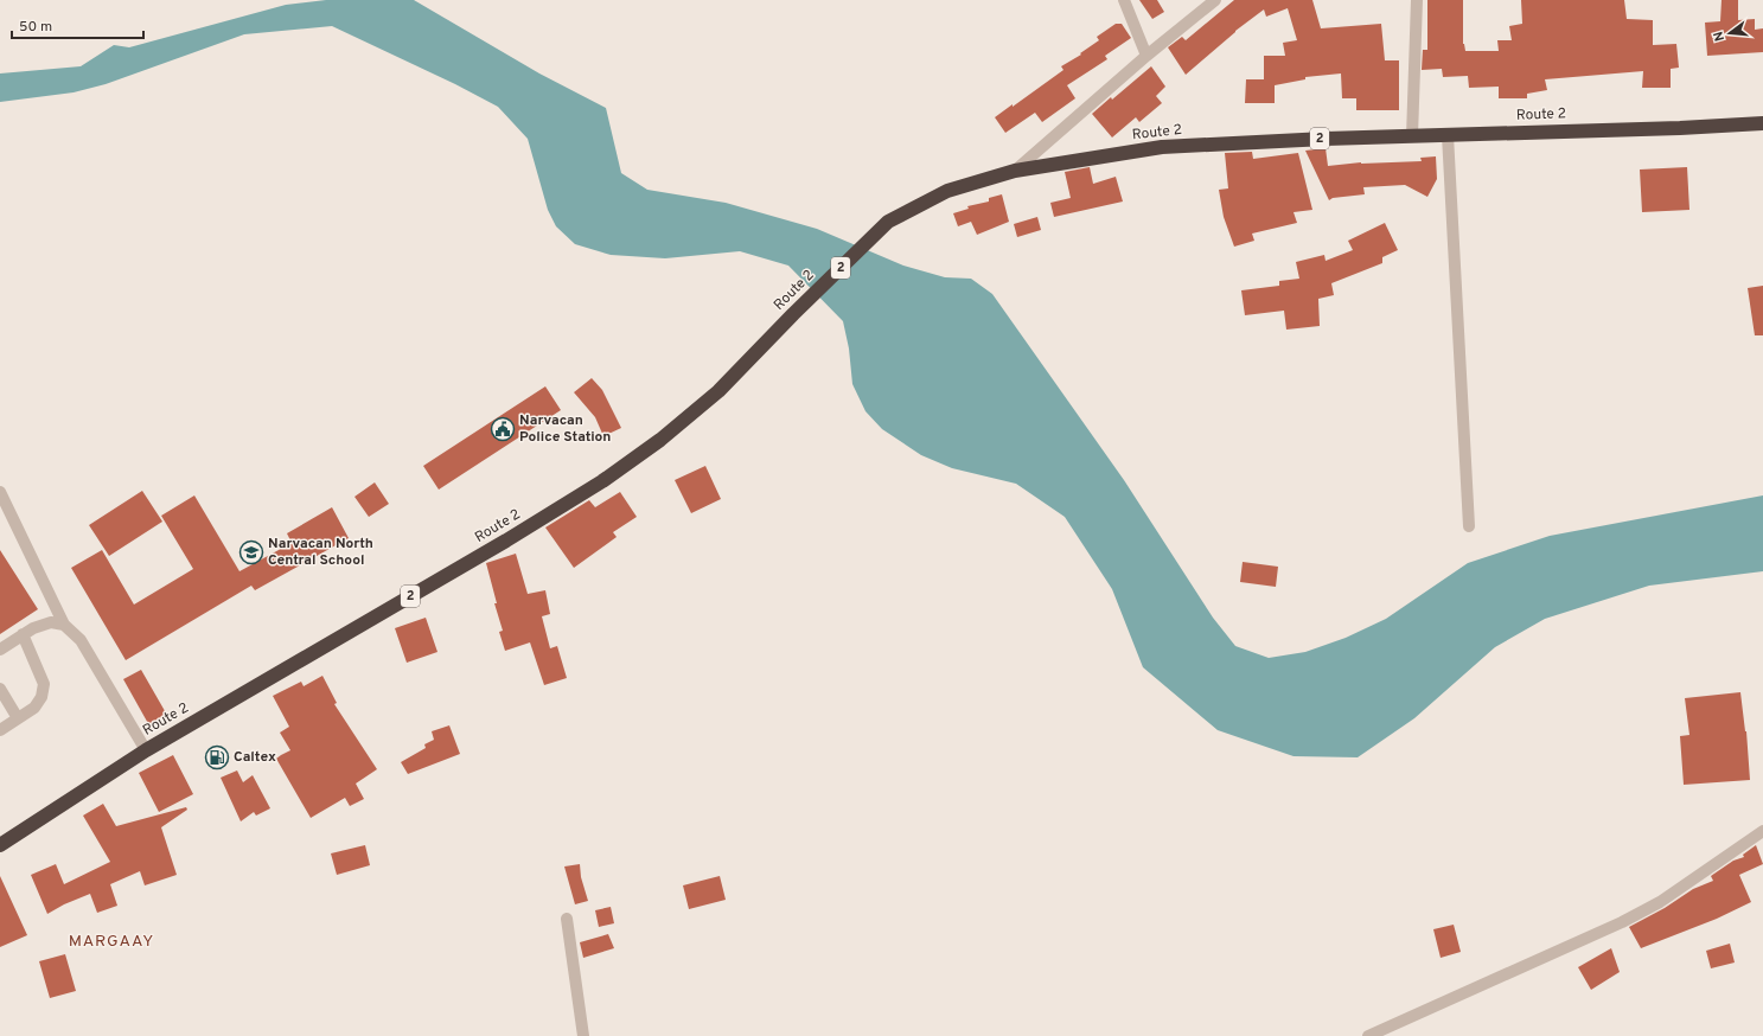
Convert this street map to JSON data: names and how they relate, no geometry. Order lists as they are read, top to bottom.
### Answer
{
  "streets": {
    "highway": ["Route 2", "2"]
  },
  "districts": ["MARGAAY"],
  "places": {
    "public building": ["Narvacan Police Station"],
    "school or university": ["Narvacan North Central School"],
    "fuel station": ["Caltex"]
  },
  "scale_bar": "50 m",
  "north": "left"
}
